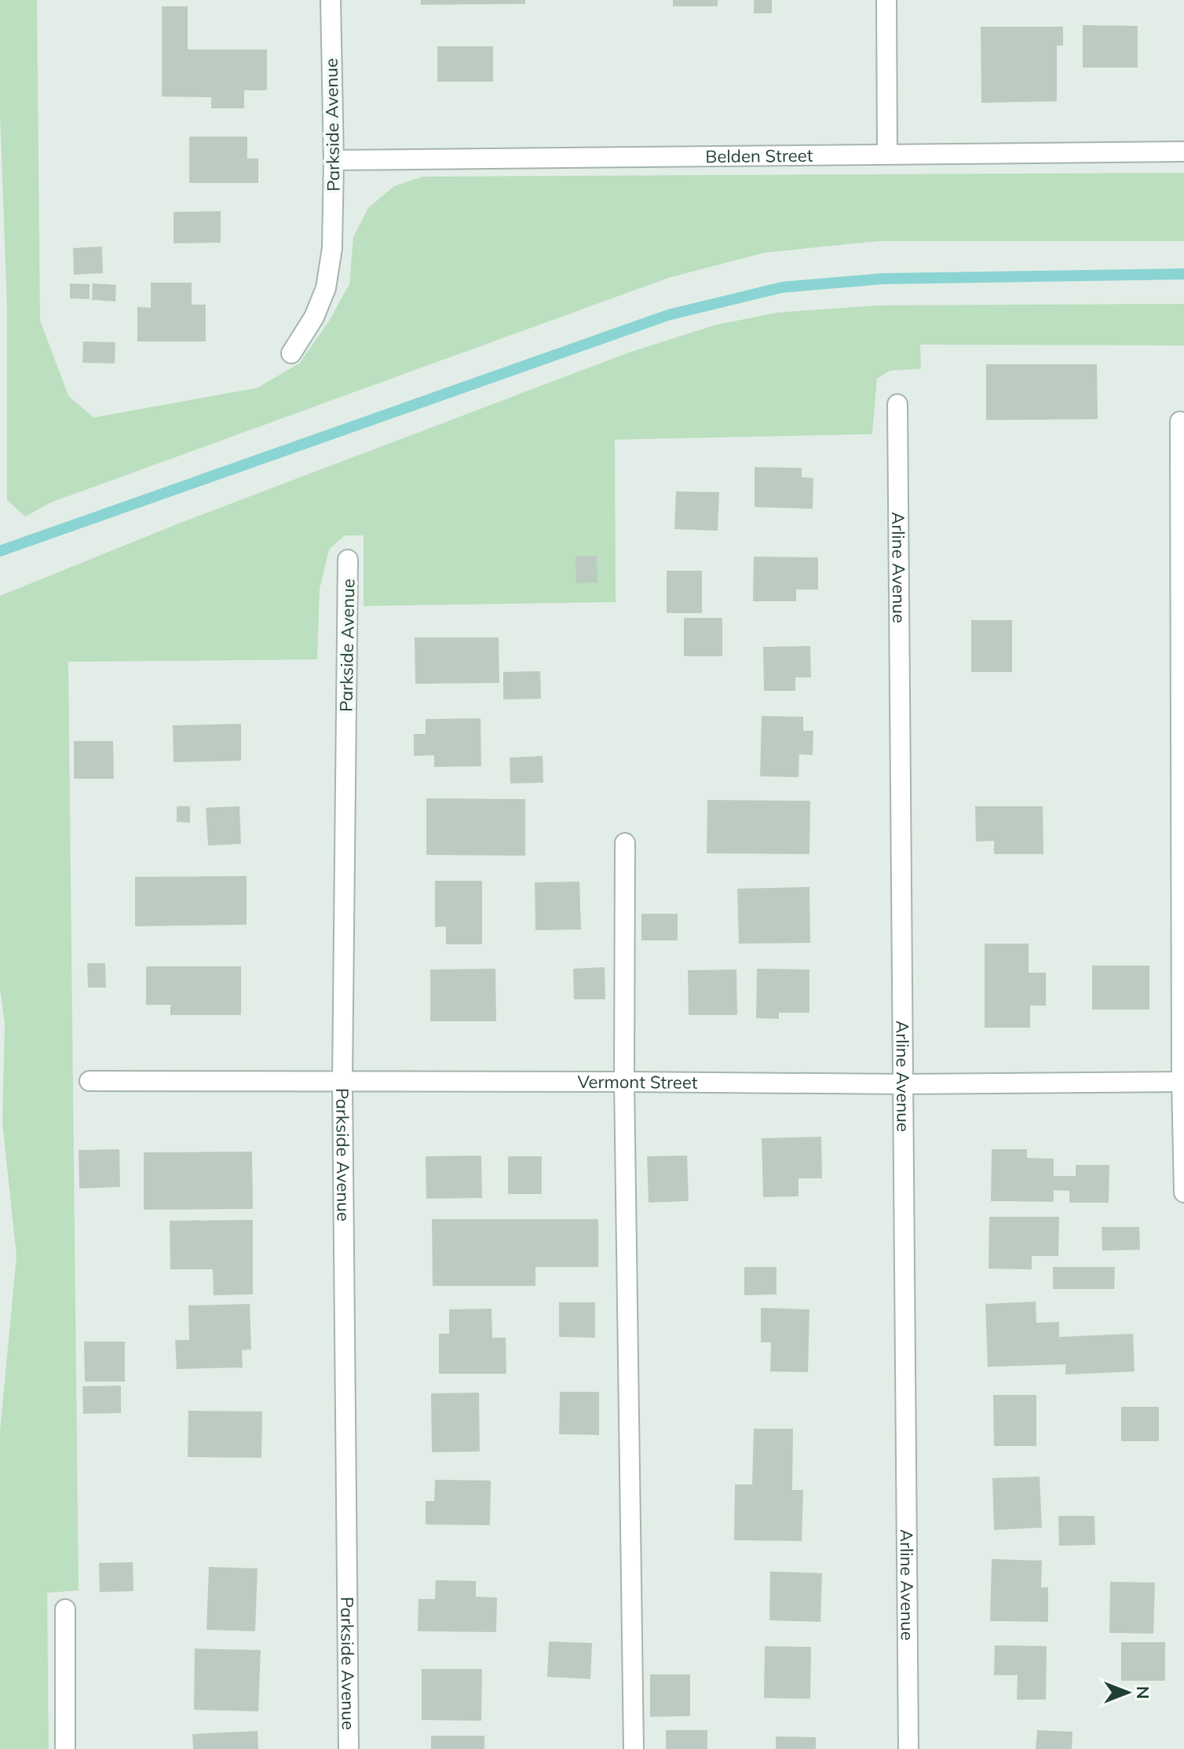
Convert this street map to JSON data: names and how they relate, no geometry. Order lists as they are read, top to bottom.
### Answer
{
  "streets": {
    "street": [
      "Parkside Avenue",
      "Belden Street",
      "Arline Avenue",
      "Vermont Street"
    ]
  },
  "crossings": [
    ["Parkside Avenue", "Belden Street"],
    ["Parkside Avenue", "Vermont Street"],
    ["Arline Avenue", "Vermont Street"]
  ],
  "north": "right"
}
